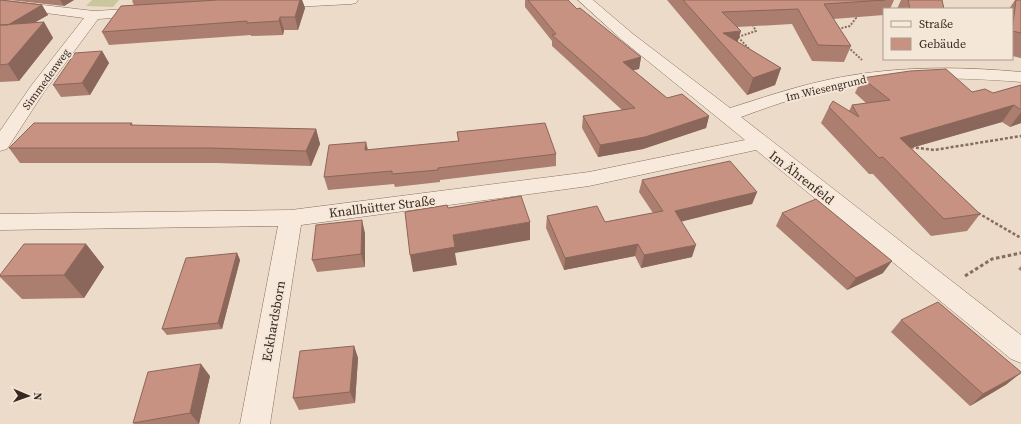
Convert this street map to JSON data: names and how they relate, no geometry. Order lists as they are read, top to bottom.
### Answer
{
  "streets": {
    "street": [
      "Simmedenweg",
      "Im Wiesengrund",
      "Im Ährenfeld",
      "Knallhütter Straße",
      "Eckhardsborn"
    ]
  },
  "crossings": [
    ["Im Wiesengrund", "Im Ährenfeld"],
    ["Im Ährenfeld", "Knallhütter Straße"],
    ["Knallhütter Straße", "Eckhardsborn"]
  ],
  "legend": ["Straße", "Gebäude"],
  "north": "right"
}
